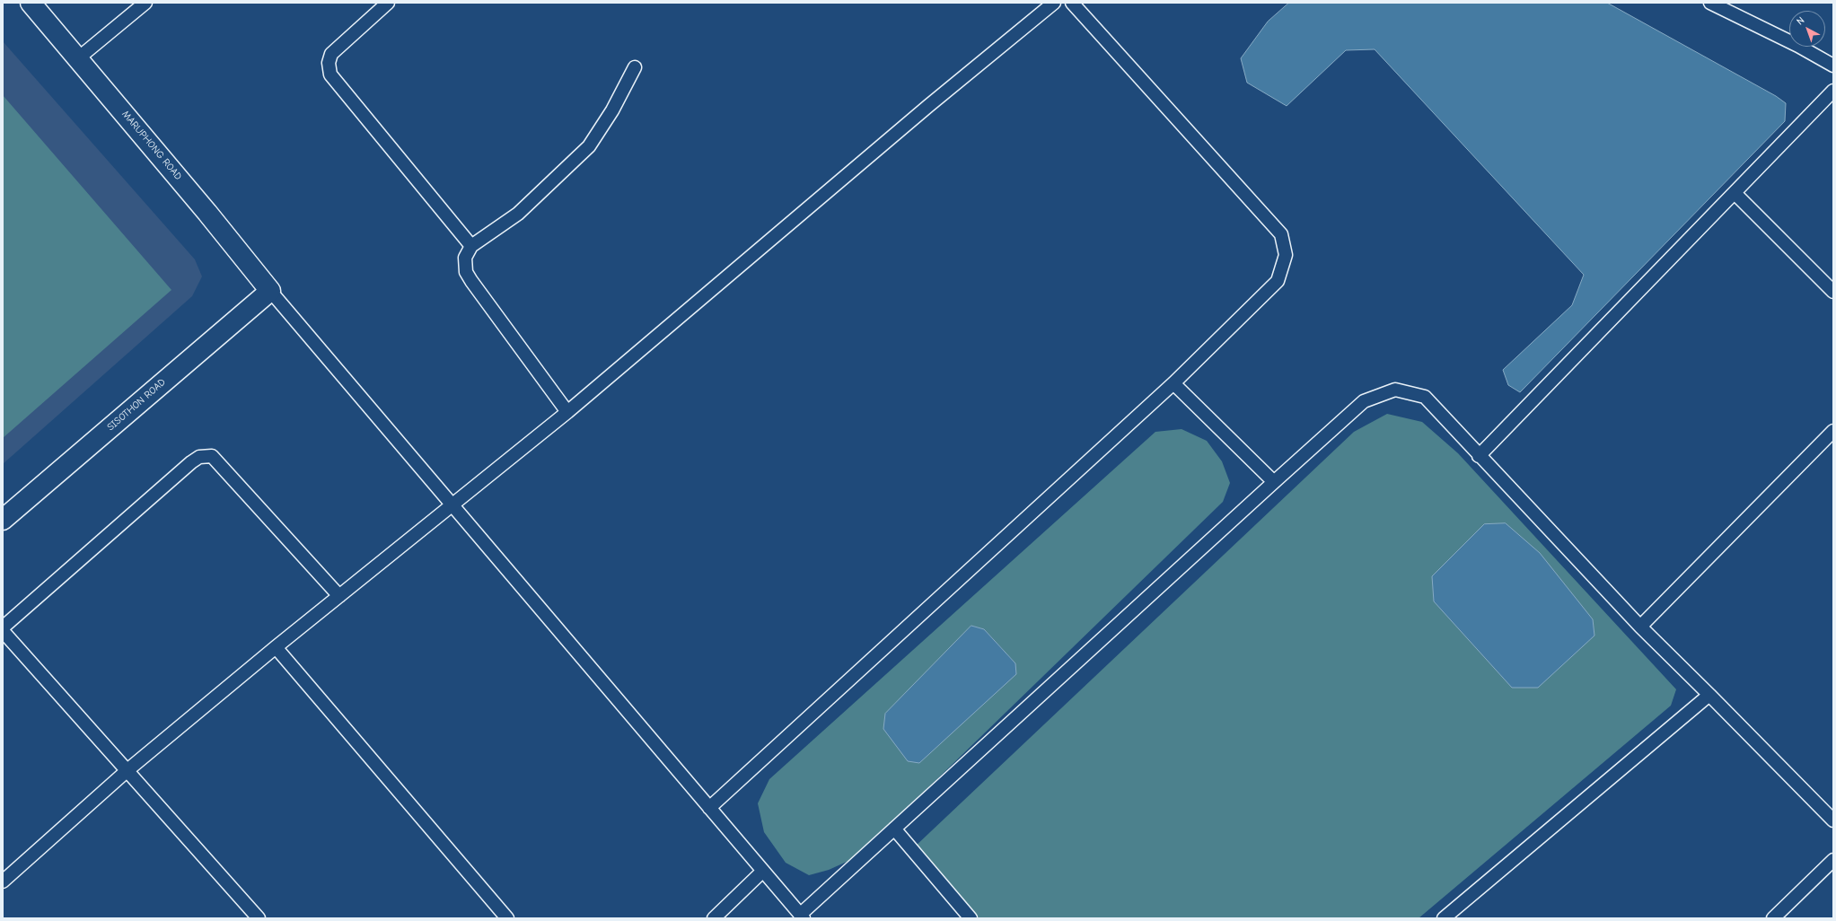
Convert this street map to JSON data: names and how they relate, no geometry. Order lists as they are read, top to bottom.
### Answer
{
  "streets": {
    "main road": ["MARUPHONG ROAD", "SISOTHON ROAD"]
  },
  "crossings": [
    ["MARUPHONG ROAD", "SISOTHON ROAD"]
  ],
  "north": "top left"
}
